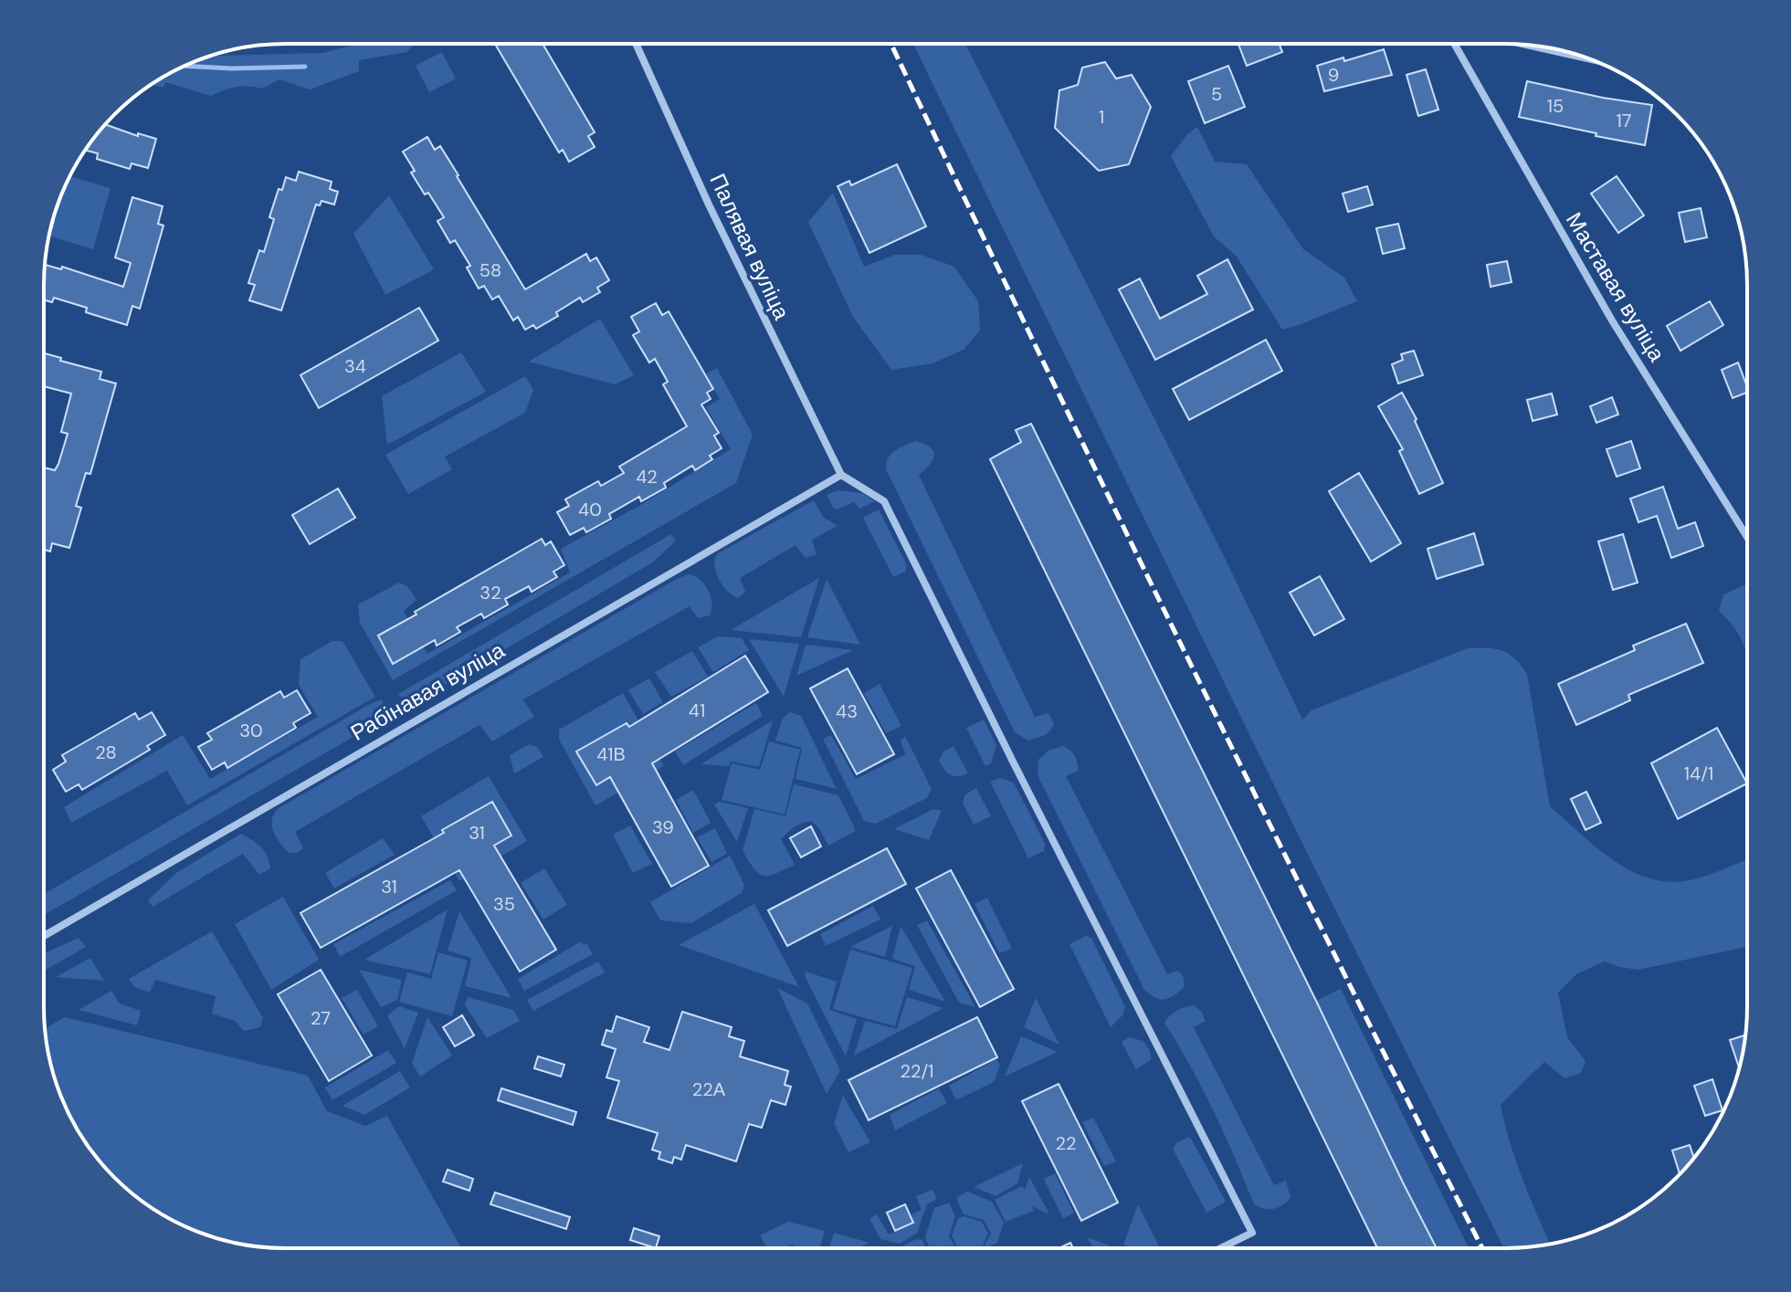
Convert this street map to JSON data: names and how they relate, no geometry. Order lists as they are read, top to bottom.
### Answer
{
  "streets": {
    "street": ["Палявая вуліца", "Маставая вуліца", "Рабінавая вуліца"]
  },
  "crossings": [
    ["Палявая вуліца", "Рабінавая вуліца"]
  ],
  "house_numbers": [
    "9",
    "5",
    "15",
    "1",
    "17",
    "58",
    "34",
    "42",
    "40",
    "32",
    "41",
    "43",
    "30",
    "28",
    "41В",
    "14/1",
    "39",
    "31",
    "31",
    "35",
    "27",
    "22/1",
    "22А",
    "22"
  ]
}
